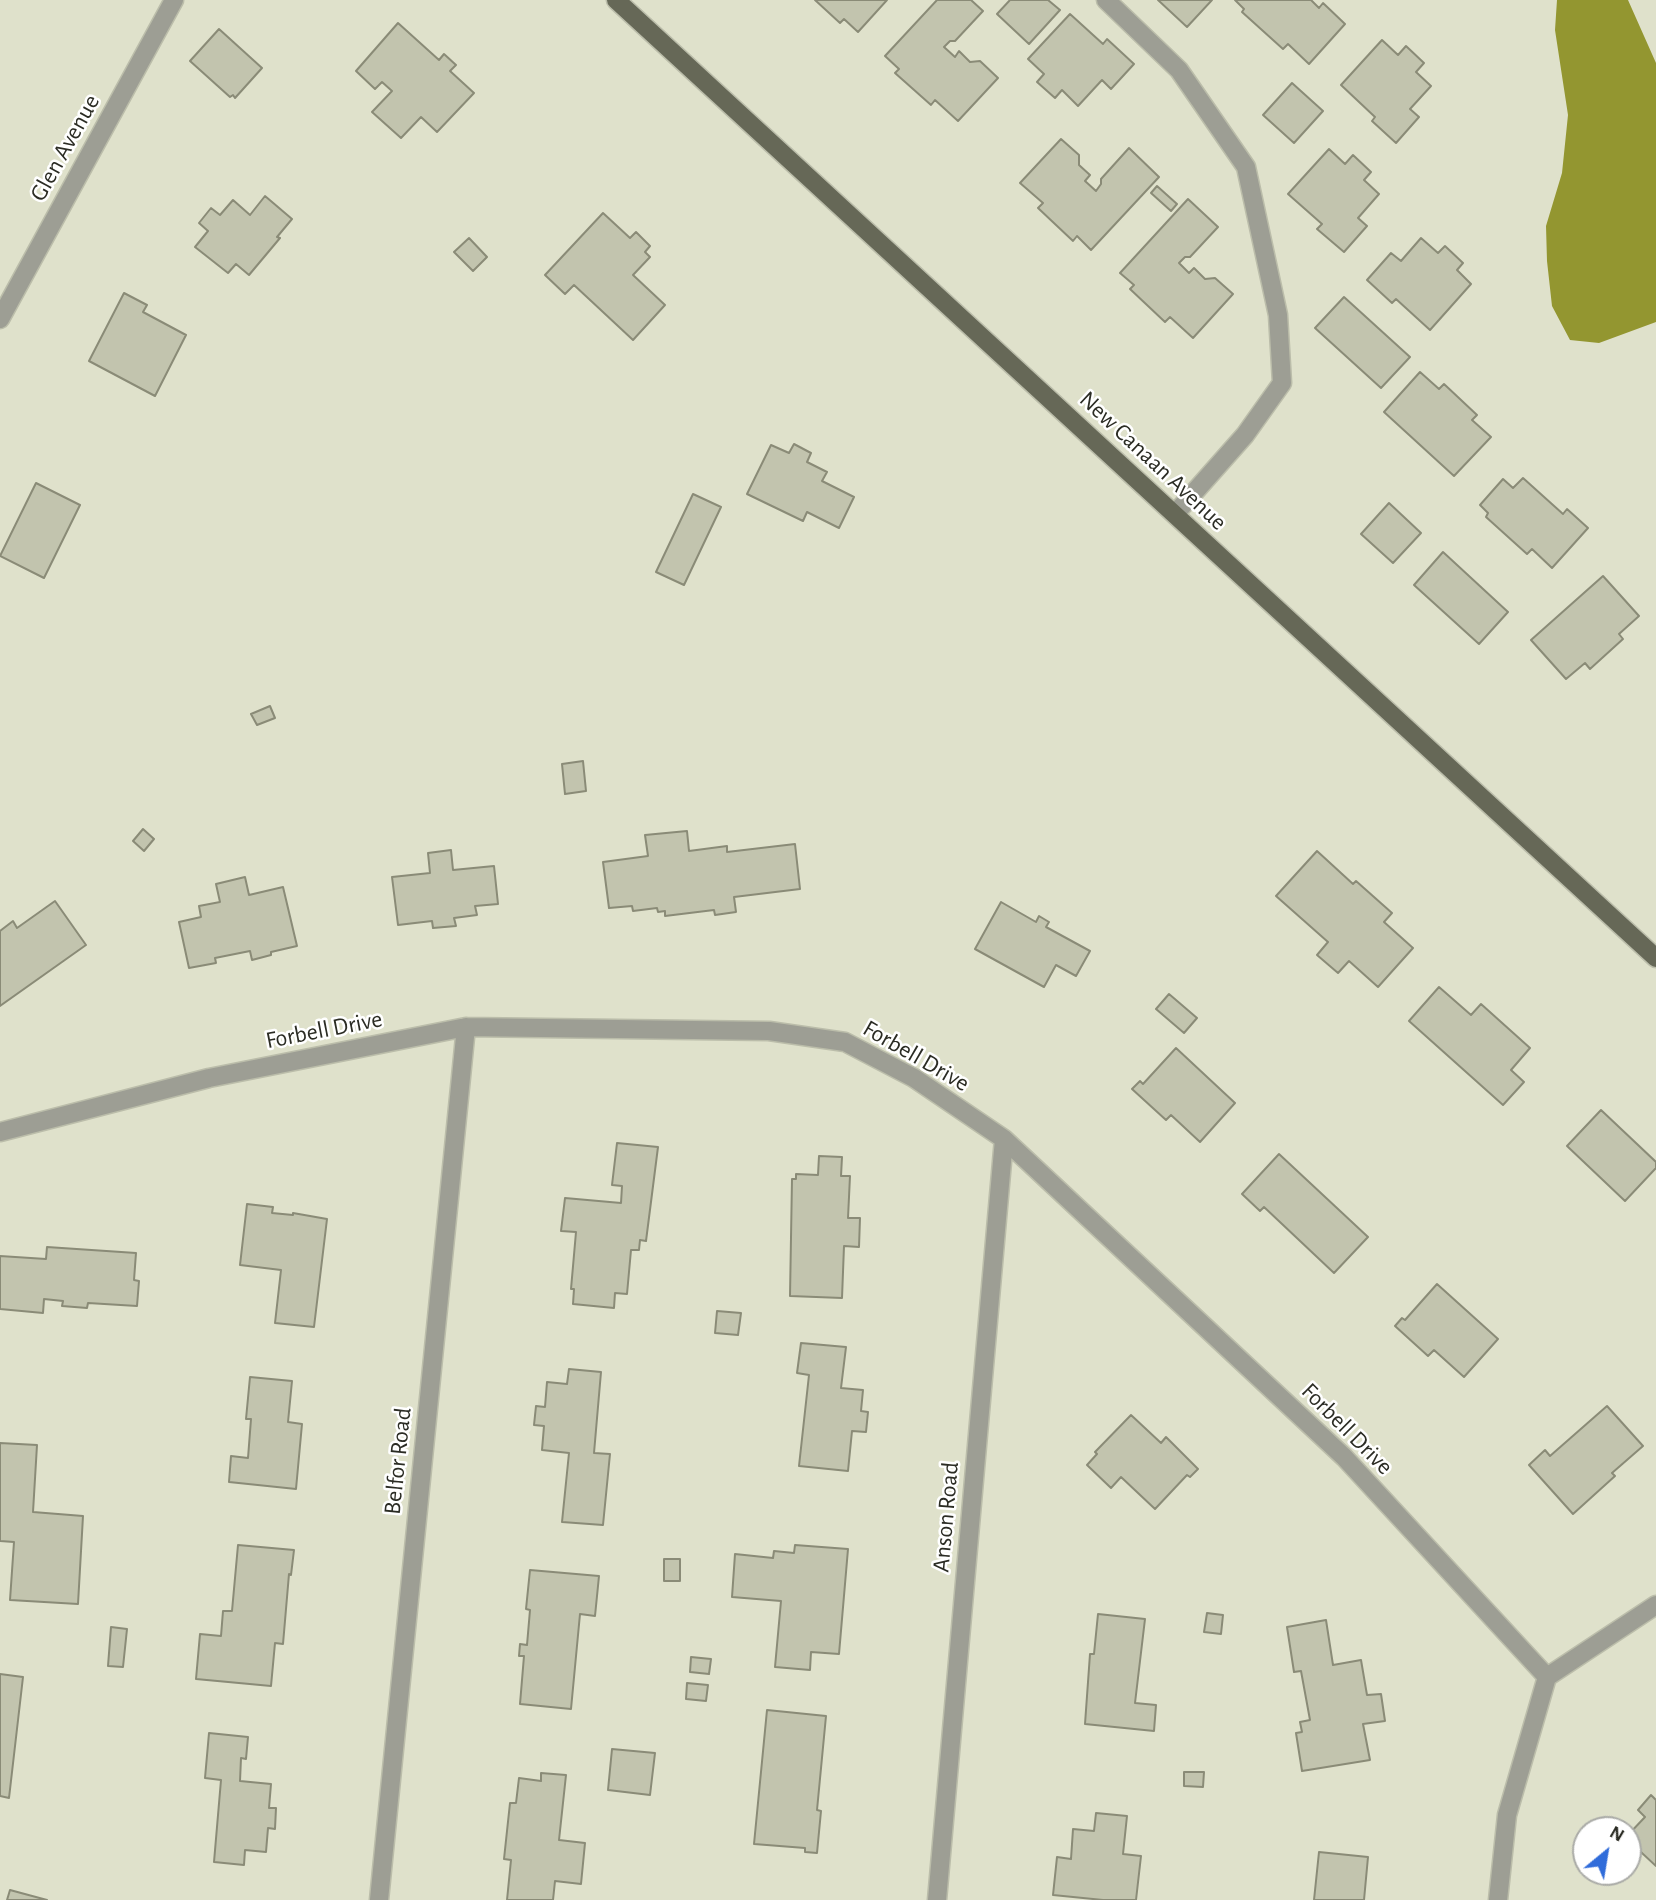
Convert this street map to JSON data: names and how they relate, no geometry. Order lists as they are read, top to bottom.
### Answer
{
  "streets": {
    "main road": ["New Canaan Avenue"],
    "street": [
      "Glen Avenue",
      "Forbell Drive",
      "Belfor Road",
      "Anson Road"
    ]
  },
  "crossings": [
    ["Forbell Drive", "Belfor Road"],
    ["Forbell Drive", "Anson Road"]
  ],
  "north": "top right"
}
